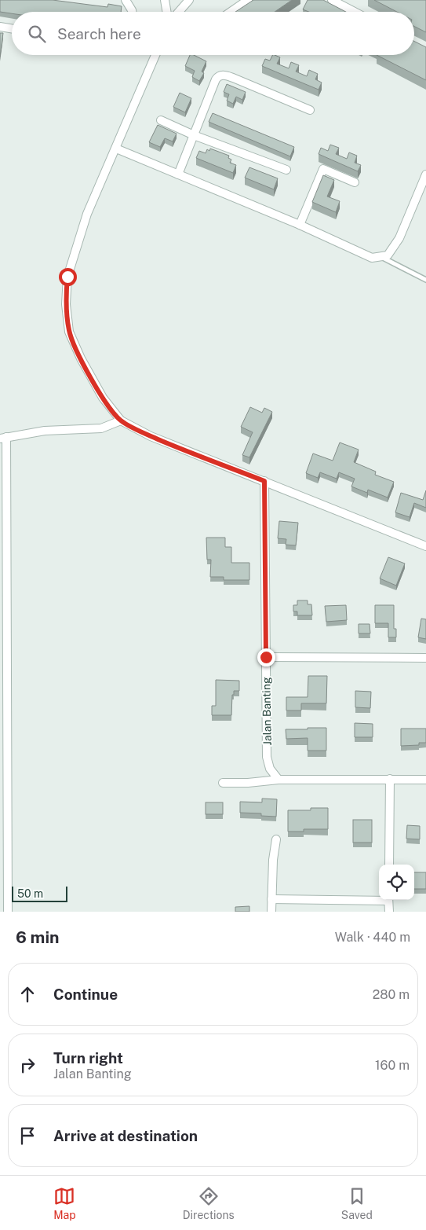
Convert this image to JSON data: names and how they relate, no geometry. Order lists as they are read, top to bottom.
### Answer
{
  "streets": {
    "street": ["Jalan Banting"]
  },
  "scale_bar": "50 m",
  "page": {
    "search": "Search here",
    "scale": "50 m",
    "heading": ["6 min", "Walk · 440 m"],
    "list": [
      ["Continue", "280 m"],
      ["Turn right", "Jalan Banting", "160 m"],
      "Arrive at destination"
    ],
    "nav": ["Map", "Directions", "Saved"]
  }
}
